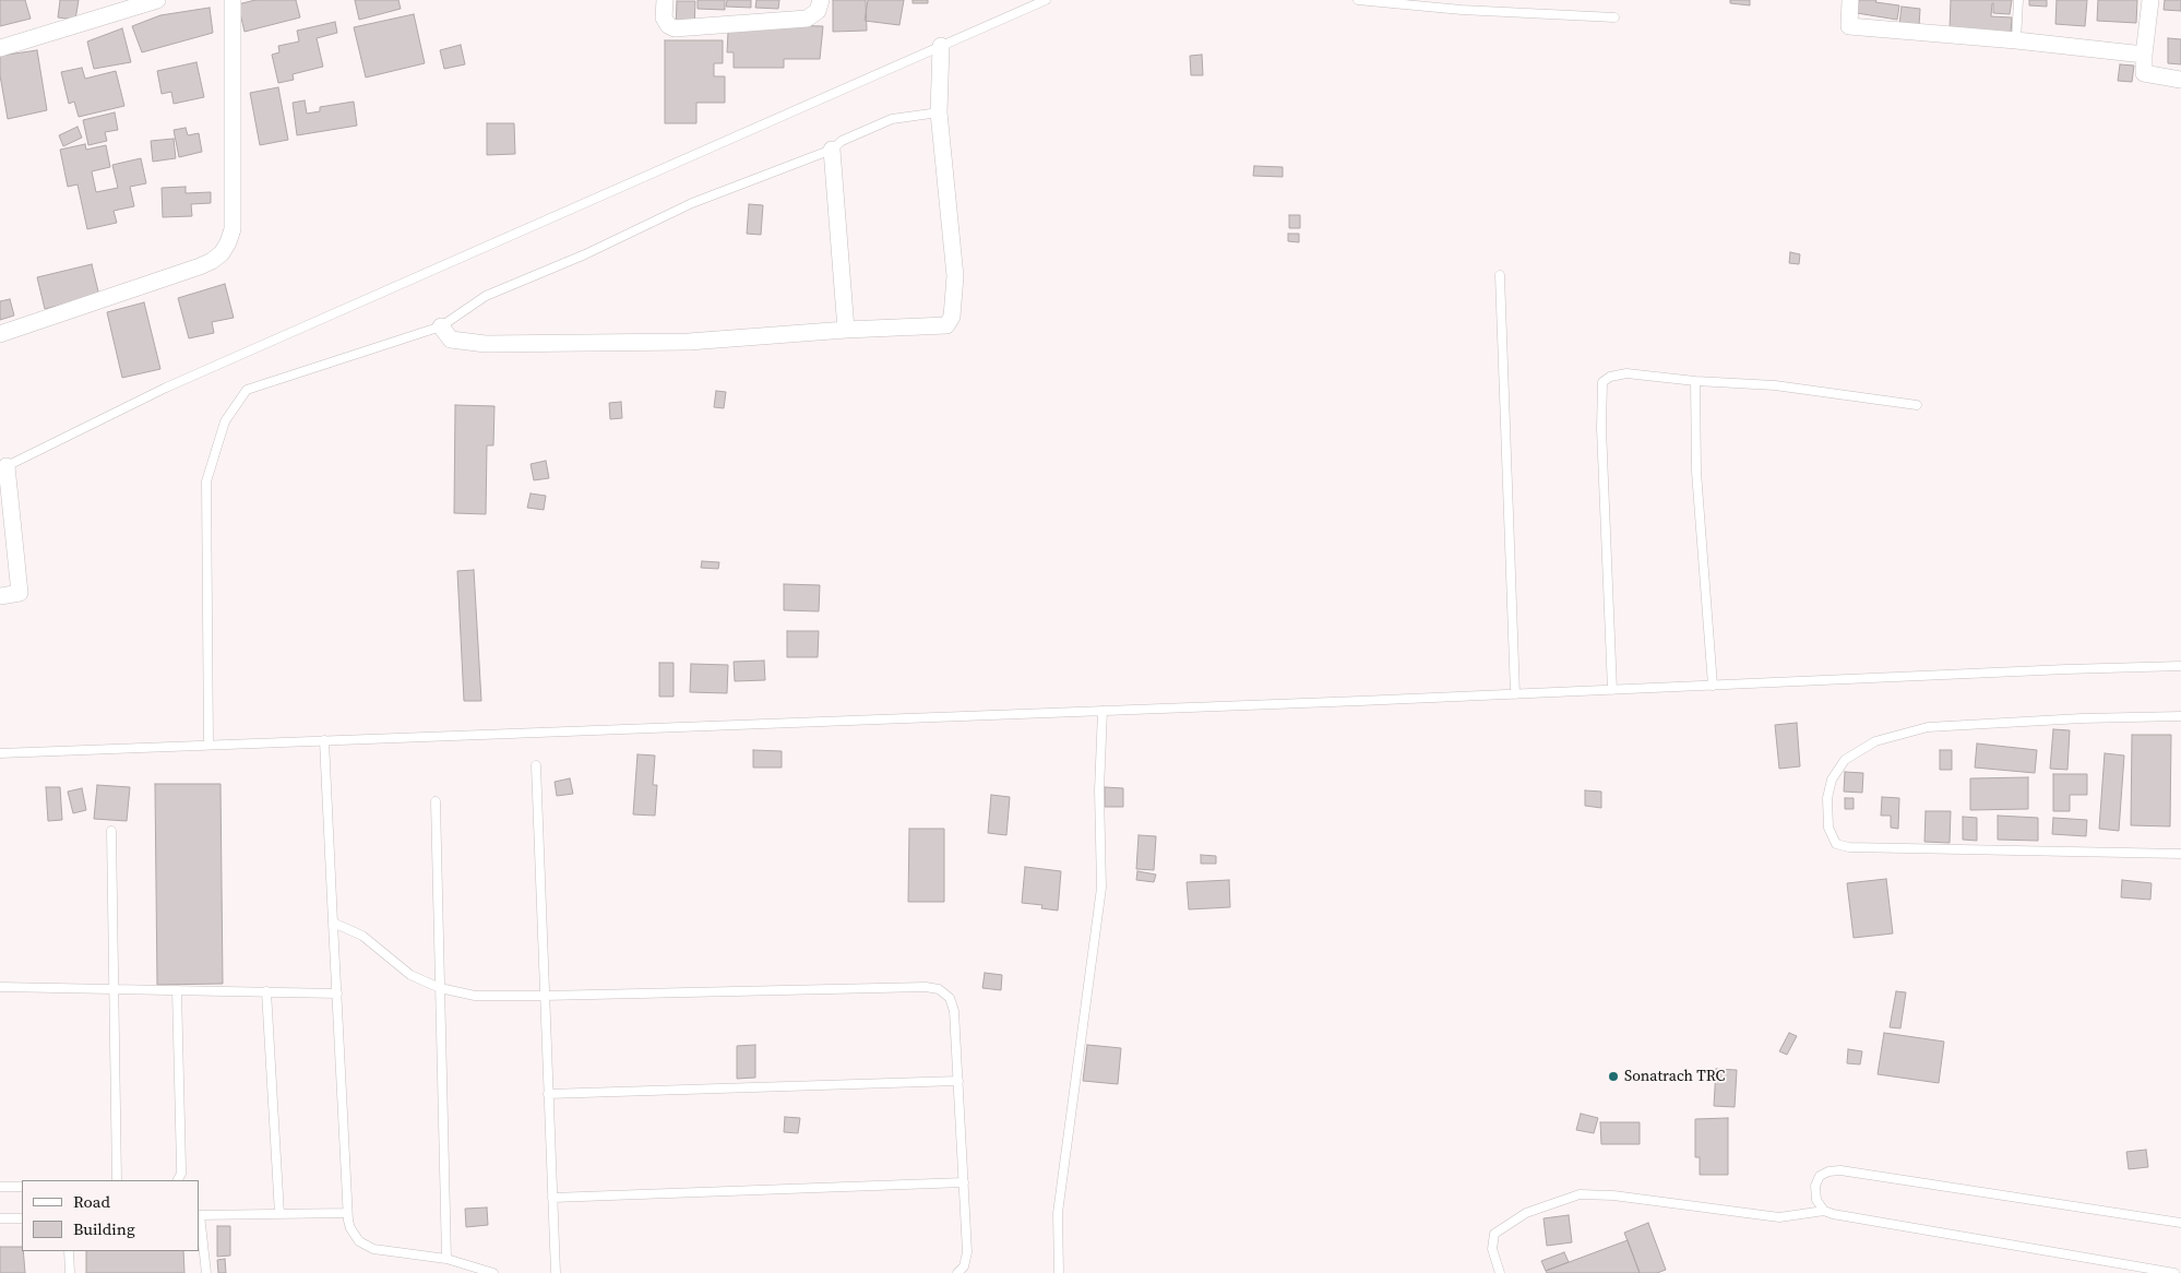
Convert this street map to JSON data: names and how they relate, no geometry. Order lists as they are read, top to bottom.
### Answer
{
  "places": ["Sonatrach TRC"],
  "legend": ["Road", "Building"]
}
